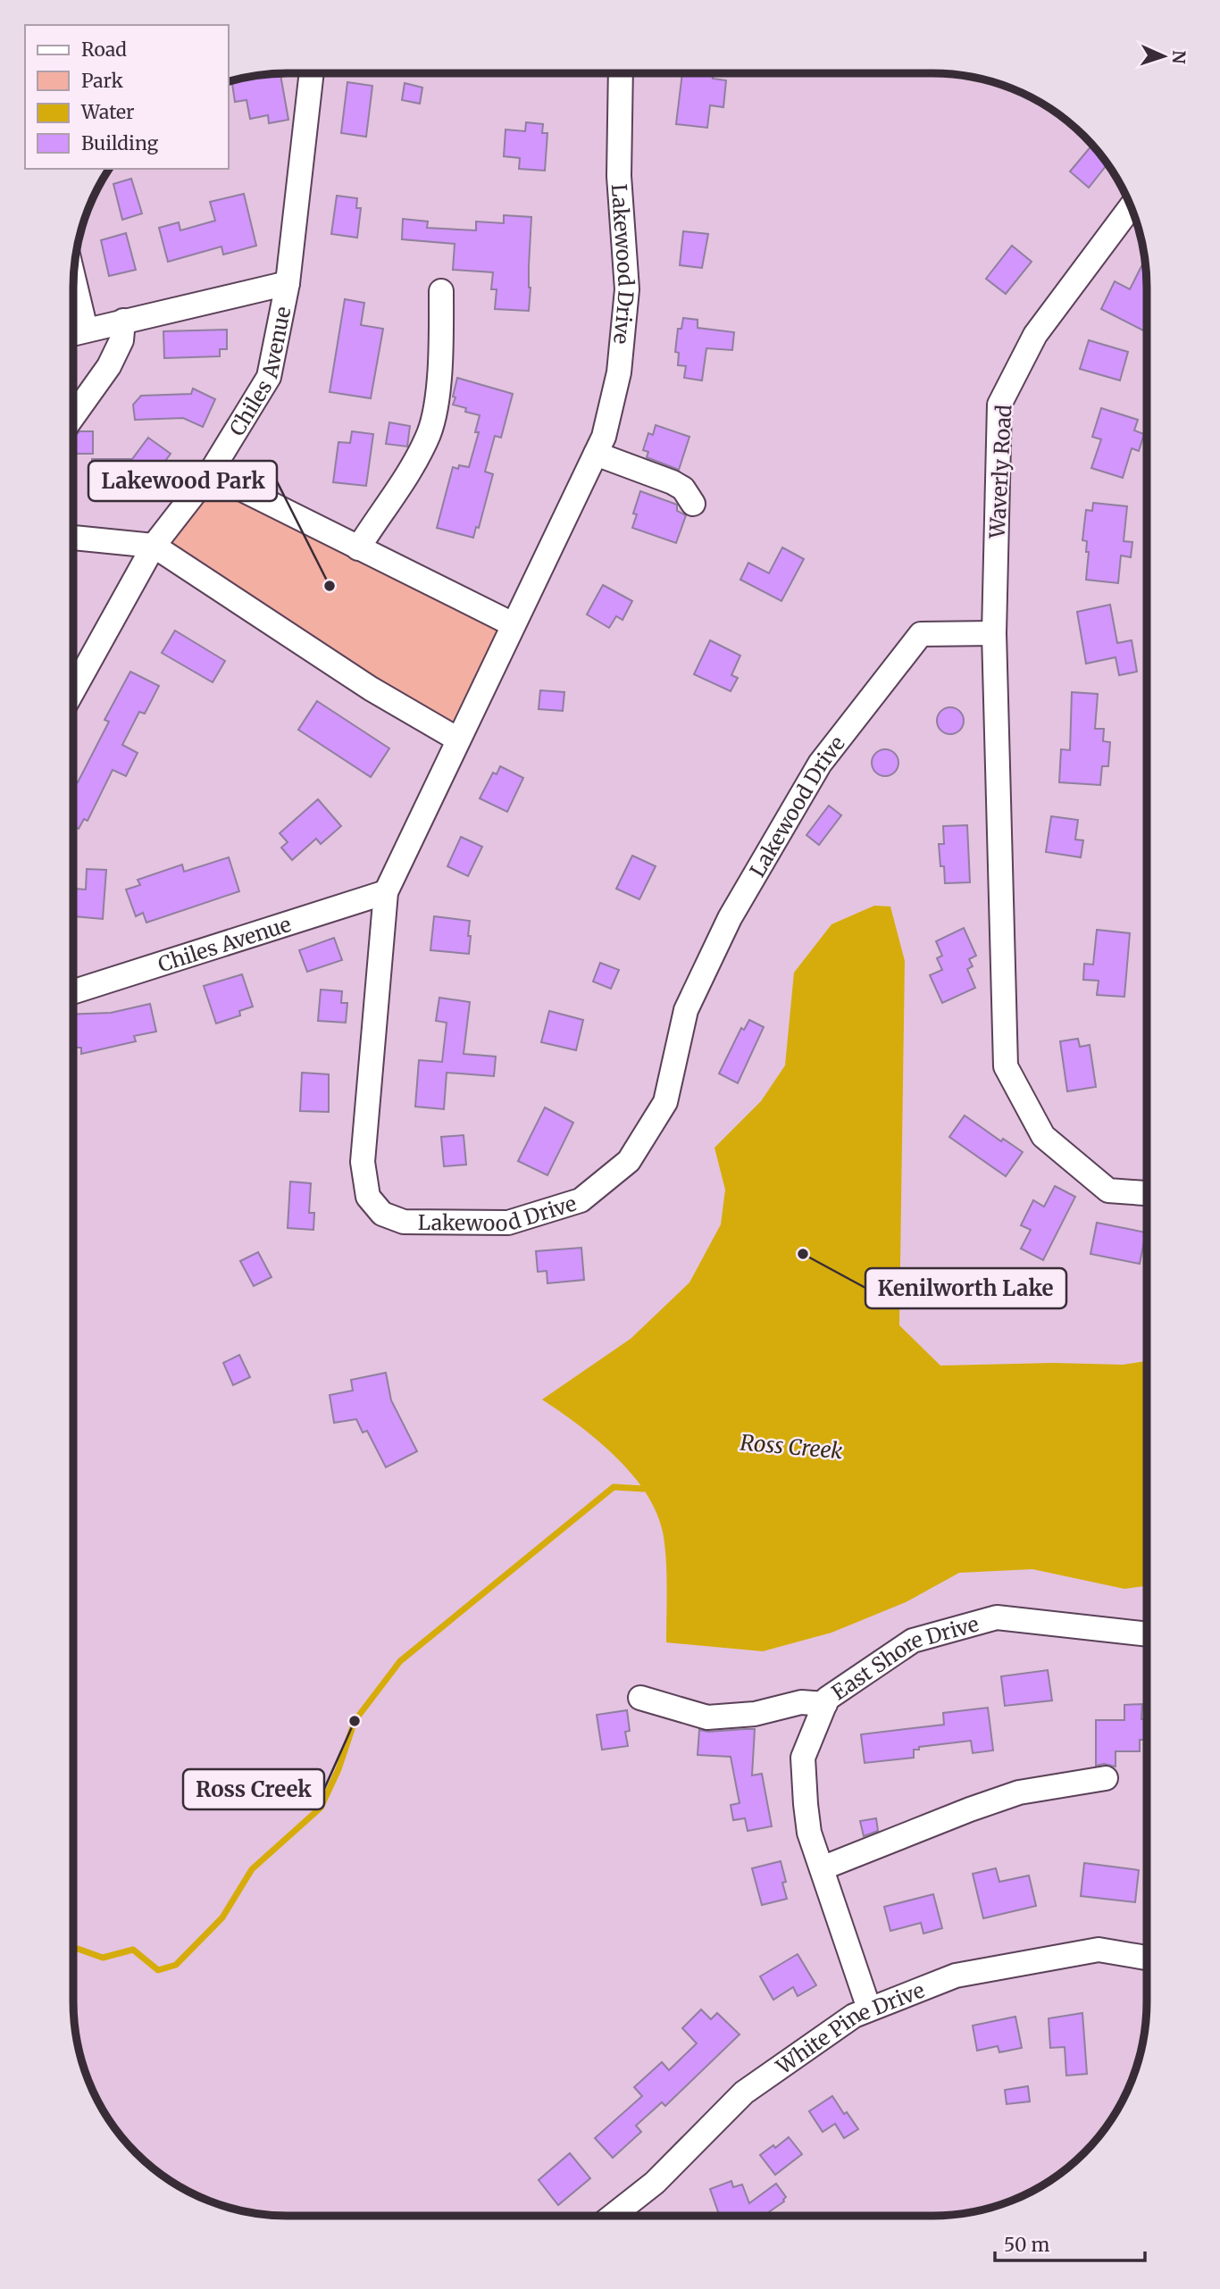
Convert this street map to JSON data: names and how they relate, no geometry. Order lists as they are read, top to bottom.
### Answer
{
  "streets": {
    "street": [
      "Lakewood Drive",
      "Chiles Avenue",
      "Waverly Road",
      "East Shore Drive",
      "White Pine Drive"
    ]
  },
  "crossings": [
    ["Lakewood Drive", "Chiles Avenue"],
    ["Lakewood Drive", "Waverly Road"],
    ["East Shore Drive", "White Pine Drive"]
  ],
  "water": ["Ross Creek"],
  "places": ["Lakewood Park", "Kenilworth Lake", "Ross Creek"],
  "legend": [
    "Road",
    "Park",
    "Water",
    "Building"
  ],
  "scale_bar": "50 m",
  "north": "right"
}
